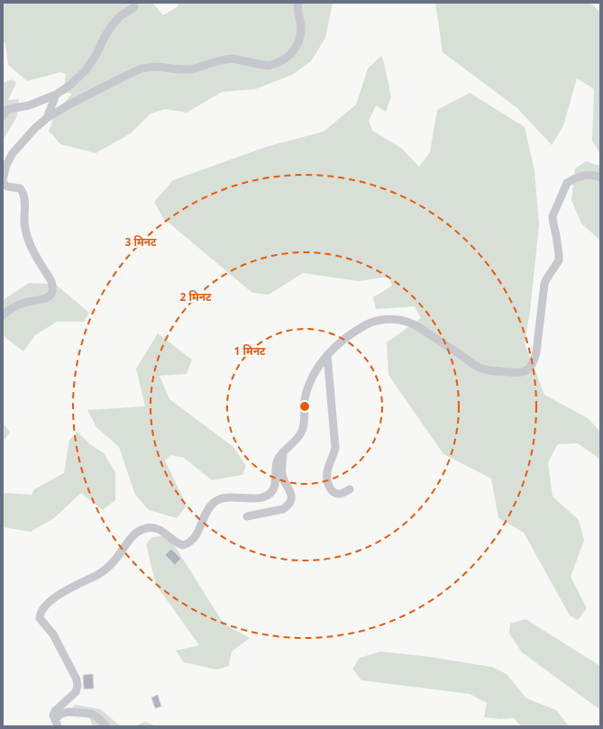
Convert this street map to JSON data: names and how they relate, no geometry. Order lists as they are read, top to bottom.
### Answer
{
  "rings": ["3 मिनट", "2 मिनट", "1 मिनट"]
}
